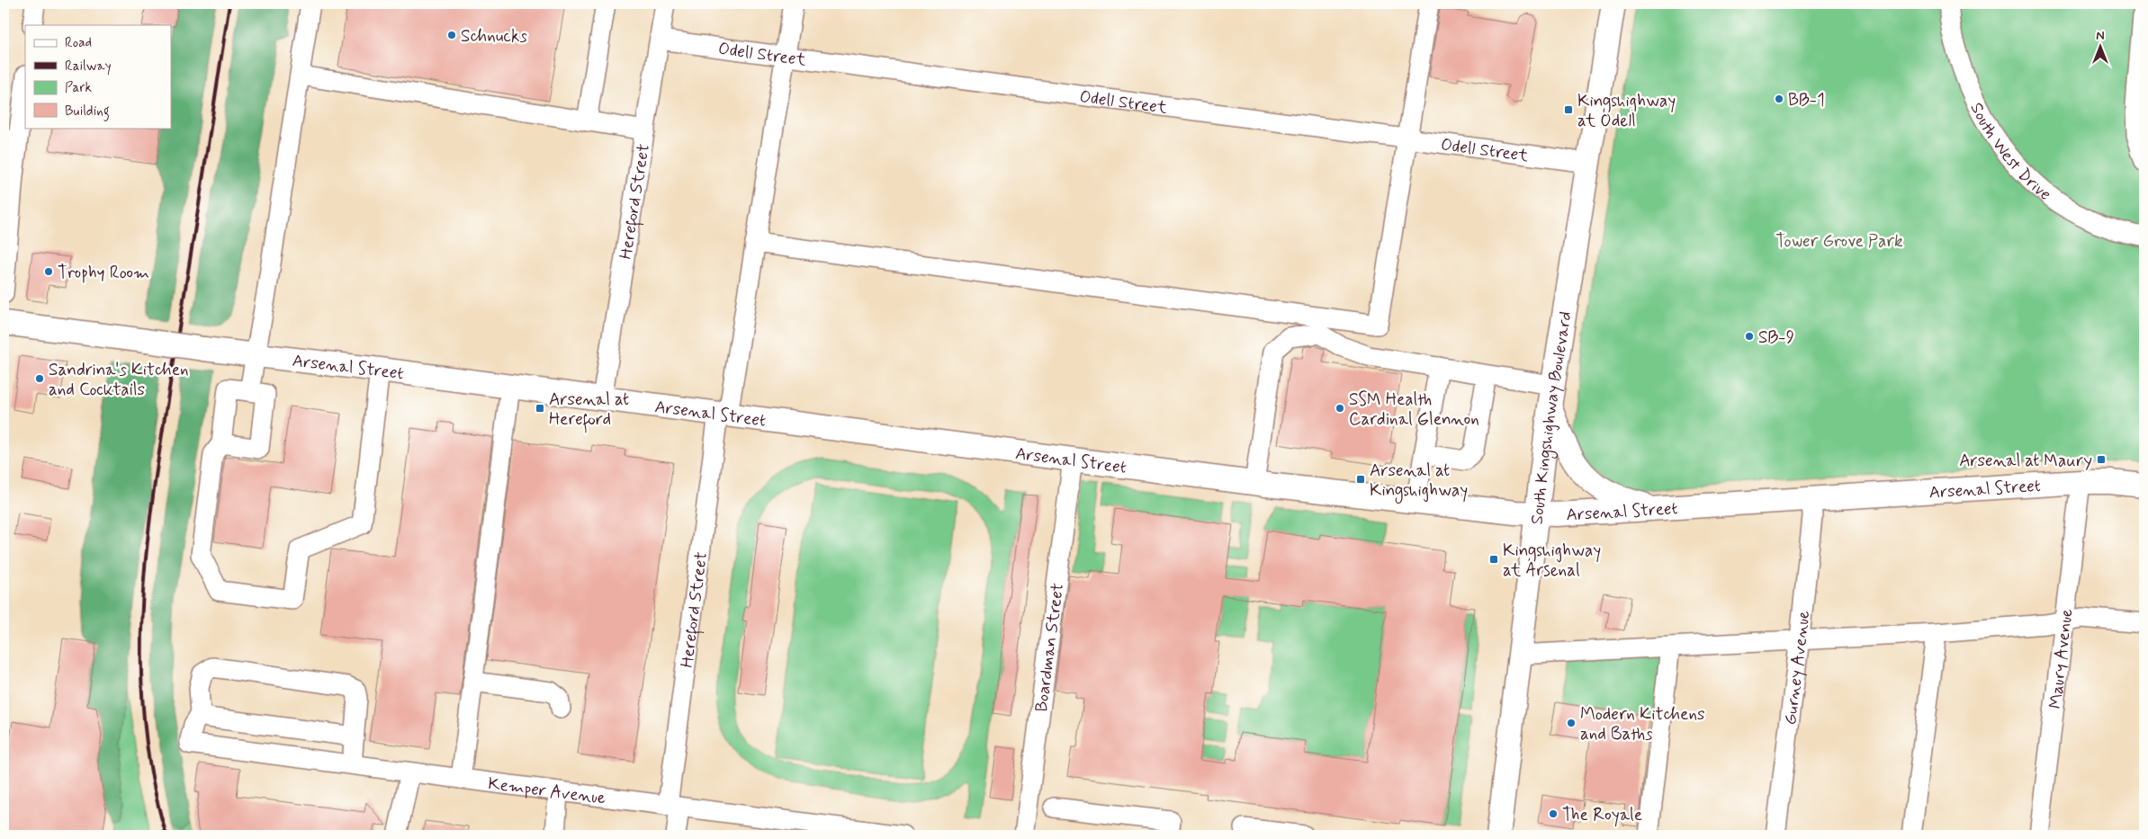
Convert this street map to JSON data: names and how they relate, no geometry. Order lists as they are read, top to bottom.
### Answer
{
  "streets": {
    "main road": ["Arsenal Street", "South Kingshighway Boulevard"],
    "street": [
      "Odell Street",
      "South West Drive",
      "Hereford Street",
      "Boardman Street",
      "Maury Avenue",
      "Gurney Avenue",
      "Kemper Avenue"
    ]
  },
  "crossings": [
    ["Odell Street", "Hereford Street"],
    ["Odell Street", "South Kingshighway Boulevard"],
    ["Hereford Street", "Arsenal Street"],
    ["Hereford Street", "Kemper Avenue"],
    ["Arsenal Street", "South Kingshighway Boulevard"],
    ["Arsenal Street", "Boardman Street"],
    ["Arsenal Street", "Maury Avenue"],
    ["Arsenal Street", "Gurney Avenue"]
  ],
  "parks": ["Tower Grove Park"],
  "places": {
    "other": [
      "Schnucks",
      "BB-1",
      "Trophy Room",
      "SB-9",
      "Sandrina's Kitchen and Cocktails",
      "SSM Health Cardinal Glennon",
      "Modern Kitchens and Baths",
      "The Royale"
    ],
    "transit": [
      "Kingshighway at Odell",
      "Arsenal at Hereford",
      "Arsenal at Maury",
      "Arsenal at Kingshighway",
      "Kingshighway at Arsenal"
    ]
  },
  "legend": [
    "Road",
    "Railway",
    "Park",
    "Building"
  ],
  "north": "top"
}
